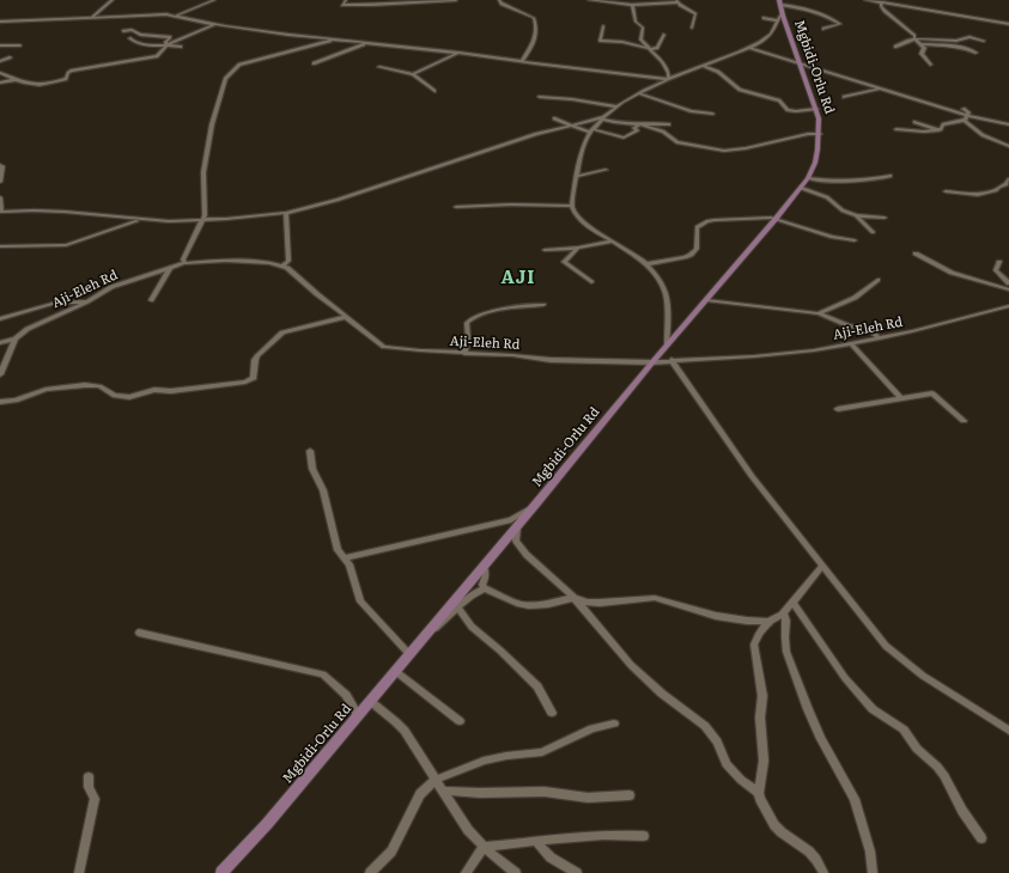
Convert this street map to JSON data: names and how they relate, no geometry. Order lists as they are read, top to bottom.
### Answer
{
  "streets": {
    "main road": ["Mgbidi-Orlu Rd"],
    "street": ["Aji-Eleh Rd"]
  },
  "crossings": [
    ["Mgbidi-Orlu Rd", "Aji-Eleh Rd"]
  ],
  "districts": ["AJI"]
}
